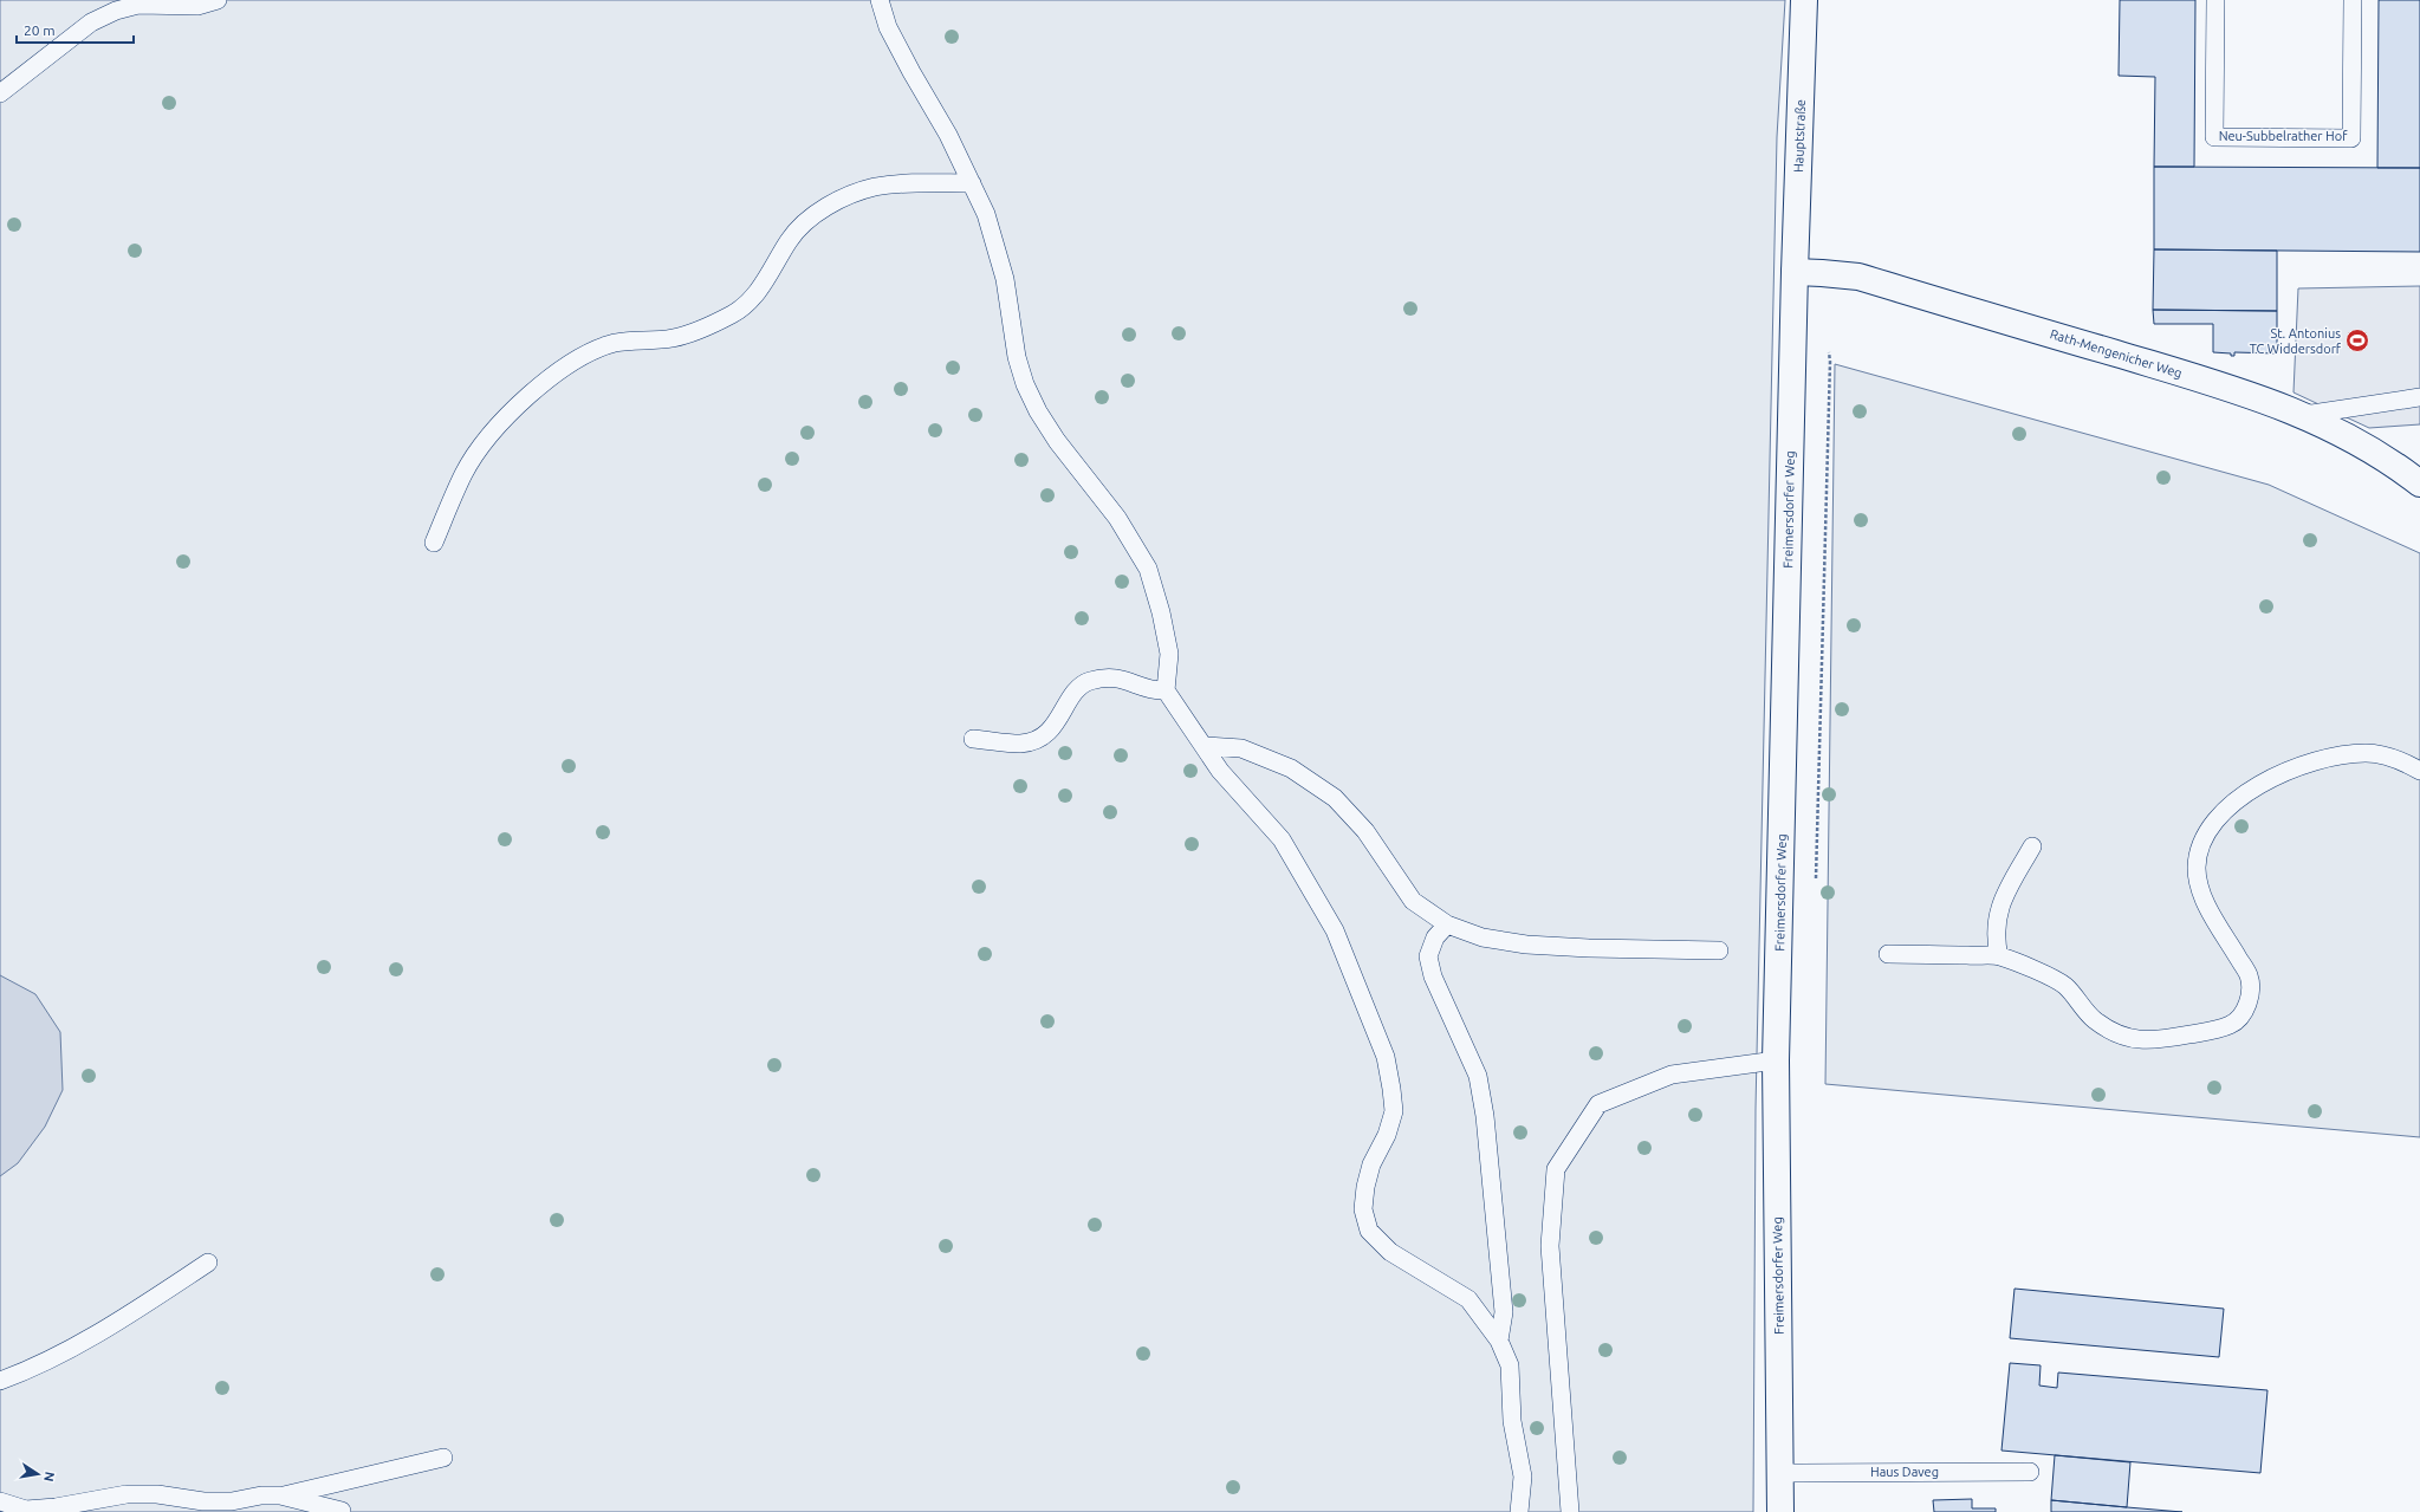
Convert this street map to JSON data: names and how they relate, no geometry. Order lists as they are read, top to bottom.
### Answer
{
  "streets": {
    "street": ["Hauptstraße", "Rath-Mengenicher Weg", "Freimersdorfer Weg"],
    "lane": ["Neu-Subbelrather Hof", "Haus Daveg"]
  },
  "crossings": [
    ["Hauptstraße", "Rath-Mengenicher Weg"],
    ["Hauptstraße", "Freimersdorfer Weg"],
    ["Rath-Mengenicher Weg", "Freimersdorfer Weg"],
    ["Freimersdorfer Weg", "Haus Daveg"]
  ],
  "places": {
    "sports": ["St. Antonius TC Widdersdorf"]
  },
  "scale_bar": "20 m",
  "north": "right"
}
